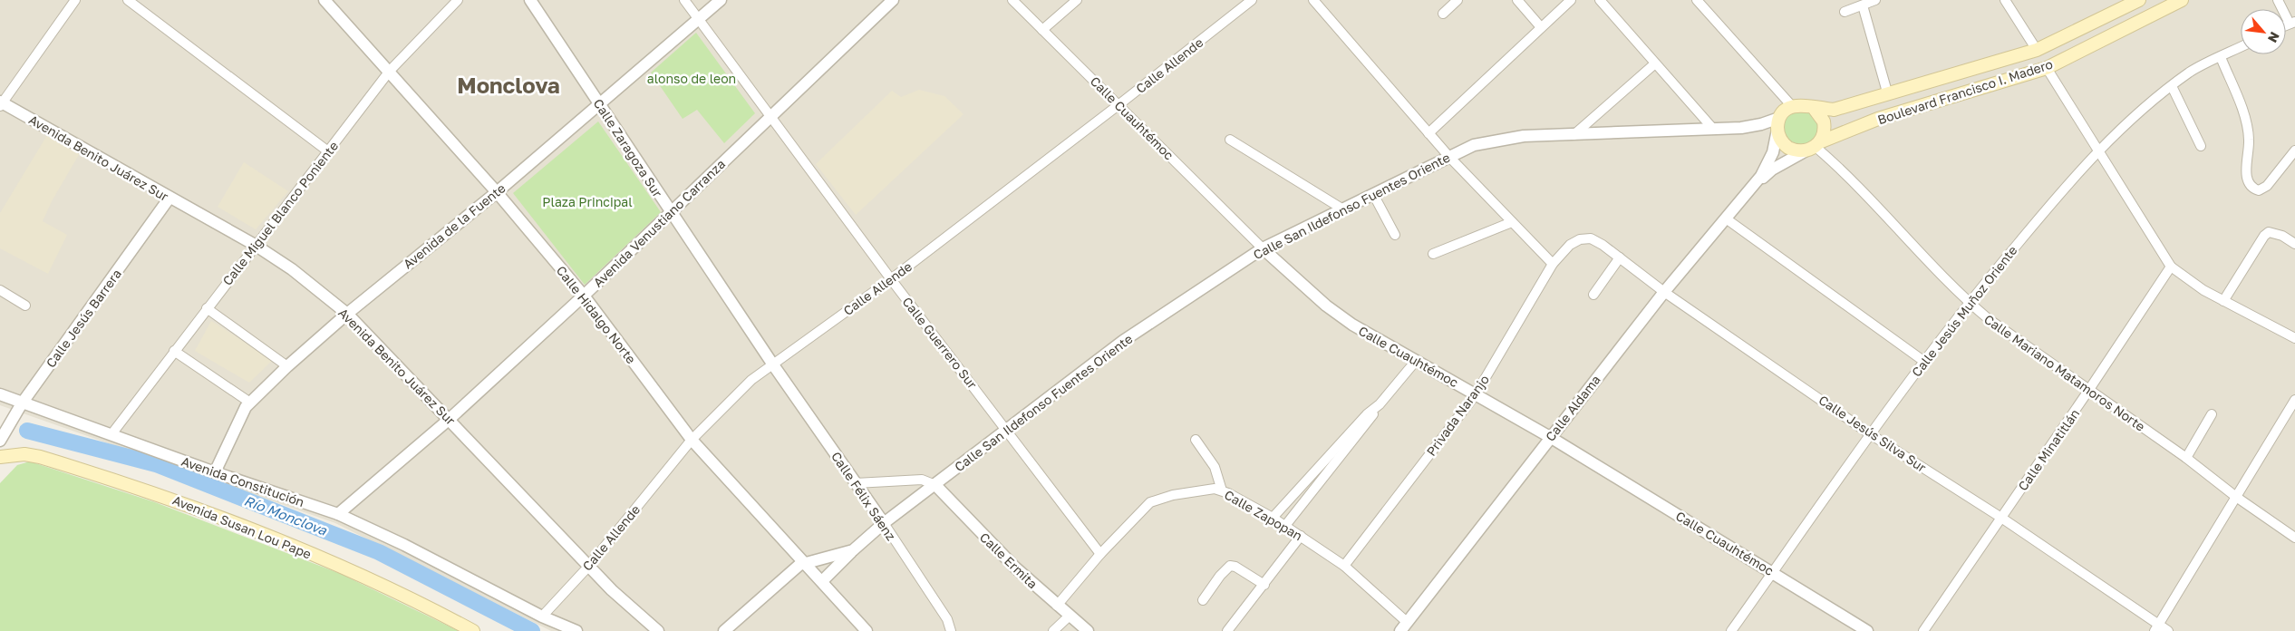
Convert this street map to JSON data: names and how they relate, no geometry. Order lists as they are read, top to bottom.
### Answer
{
  "streets": {
    "main road": ["Boulevard Francisco I. Madero", "Avenida Susan Lou Pape"],
    "street": [
      "Calle Allende",
      "Calle Cuauhtémoc",
      "Calle Zaragoza Sur",
      "Avenida Benito Juárez Sur",
      "Calle San Ildefonso Fuentes Oriente",
      "Calle Miguel Blanco Poniente",
      "Avenida Venustiano Carranza",
      "Avenida de la Fuente",
      "Calle Jesús Muñoz Oriente",
      "Calle Hidalgo Norte",
      "Calle Jesús Barrera",
      "Calle Guerrero Sur",
      "Calle Mariano Matamoros Norte",
      "Calle Aldama",
      "Privada Naranjo",
      "Calle Jesús Silva Sur",
      "Calle Minatitlán",
      "Avenida Constitución",
      "Calle Félix Sáenz",
      "Calle Zapopan",
      "Calle Ermita"
    ]
  },
  "crossings": [
    ["Calle Allende", "Calle Cuauhtémoc"],
    ["Calle Allende", "Calle Zaragoza Sur"],
    ["Calle Allende", "Avenida Benito Juárez Sur"],
    ["Calle Allende", "Calle Hidalgo Norte"],
    ["Calle Allende", "Calle Guerrero Sur"],
    ["Calle Allende", "Avenida Constitución"],
    ["Calle Allende", "Calle Félix Sáenz"],
    ["Boulevard Francisco I. Madero", "Calle San Ildefonso Fuentes Oriente"],
    ["Boulevard Francisco I. Madero", "Calle Mariano Matamoros Norte"],
    ["Boulevard Francisco I. Madero", "Calle Aldama"],
    ["Calle Cuauhtémoc", "Calle San Ildefonso Fuentes Oriente"],
    ["Calle Cuauhtémoc", "Calle Jesús Muñoz Oriente"],
    ["Calle Cuauhtémoc", "Calle Aldama"],
    ["Calle Cuauhtémoc", "Privada Naranjo"],
    ["Calle Zaragoza Sur", "Avenida Venustiano Carranza"],
    ["Calle Zaragoza Sur", "Avenida de la Fuente"],
    ["Calle Zaragoza Sur", "Calle Félix Sáenz"],
    ["Avenida Benito Juárez Sur", "Calle Miguel Blanco Poniente"],
    ["Avenida Benito Juárez Sur", "Avenida Venustiano Carranza"],
    ["Avenida Benito Juárez Sur", "Avenida de la Fuente"],
    ["Avenida Benito Juárez Sur", "Calle Jesús Barrera"],
    ["Calle San Ildefonso Fuentes Oriente", "Calle Hidalgo Norte"],
    ["Calle San Ildefonso Fuentes Oriente", "Calle Guerrero Sur"],
    ["Calle San Ildefonso Fuentes Oriente", "Calle Mariano Matamoros Norte"],
    ["Calle San Ildefonso Fuentes Oriente", "Calle Aldama"],
    ["Calle San Ildefonso Fuentes Oriente", "Calle Félix Sáenz"],
    ["Calle San Ildefonso Fuentes Oriente", "Calle Ermita"],
    ["Calle Miguel Blanco Poniente", "Calle Hidalgo Norte"],
    ["Calle Miguel Blanco Poniente", "Avenida Constitución"],
    ["Avenida Venustiano Carranza", "Calle Hidalgo Norte"],
    ["Avenida Venustiano Carranza", "Calle Guerrero Sur"],
    ["Avenida Venustiano Carranza", "Avenida Constitución"],
    ["Avenida de la Fuente", "Calle Hidalgo Norte"],
    ["Avenida de la Fuente", "Calle Guerrero Sur"],
    ["Avenida de la Fuente", "Avenida Constitución"],
    ["Calle Jesús Muñoz Oriente", "Calle Mariano Matamoros Norte"],
    ["Calle Jesús Muñoz Oriente", "Calle Jesús Silva Sur"],
    ["Calle Jesús Barrera", "Avenida Constitución"],
    ["Calle Guerrero Sur", "Calle Zapopan"],
    ["Calle Mariano Matamoros Norte", "Calle Aldama"],
    ["Calle Mariano Matamoros Norte", "Calle Minatitlán"],
    ["Calle Aldama", "Calle Jesús Silva Sur"],
    ["Calle Aldama", "Calle Zapopan"],
    ["Privada Naranjo", "Calle Jesús Silva Sur"],
    ["Privada Naranjo", "Calle Zapopan"],
    ["Calle Jesús Silva Sur", "Calle Minatitlán"],
    ["Calle Zapopan", "Calle Ermita"]
  ],
  "districts": ["Monclova"],
  "water": ["Río Monclova"],
  "parks": ["alonso de leon", "Plaza Principal"],
  "north": "bottom right"
}
